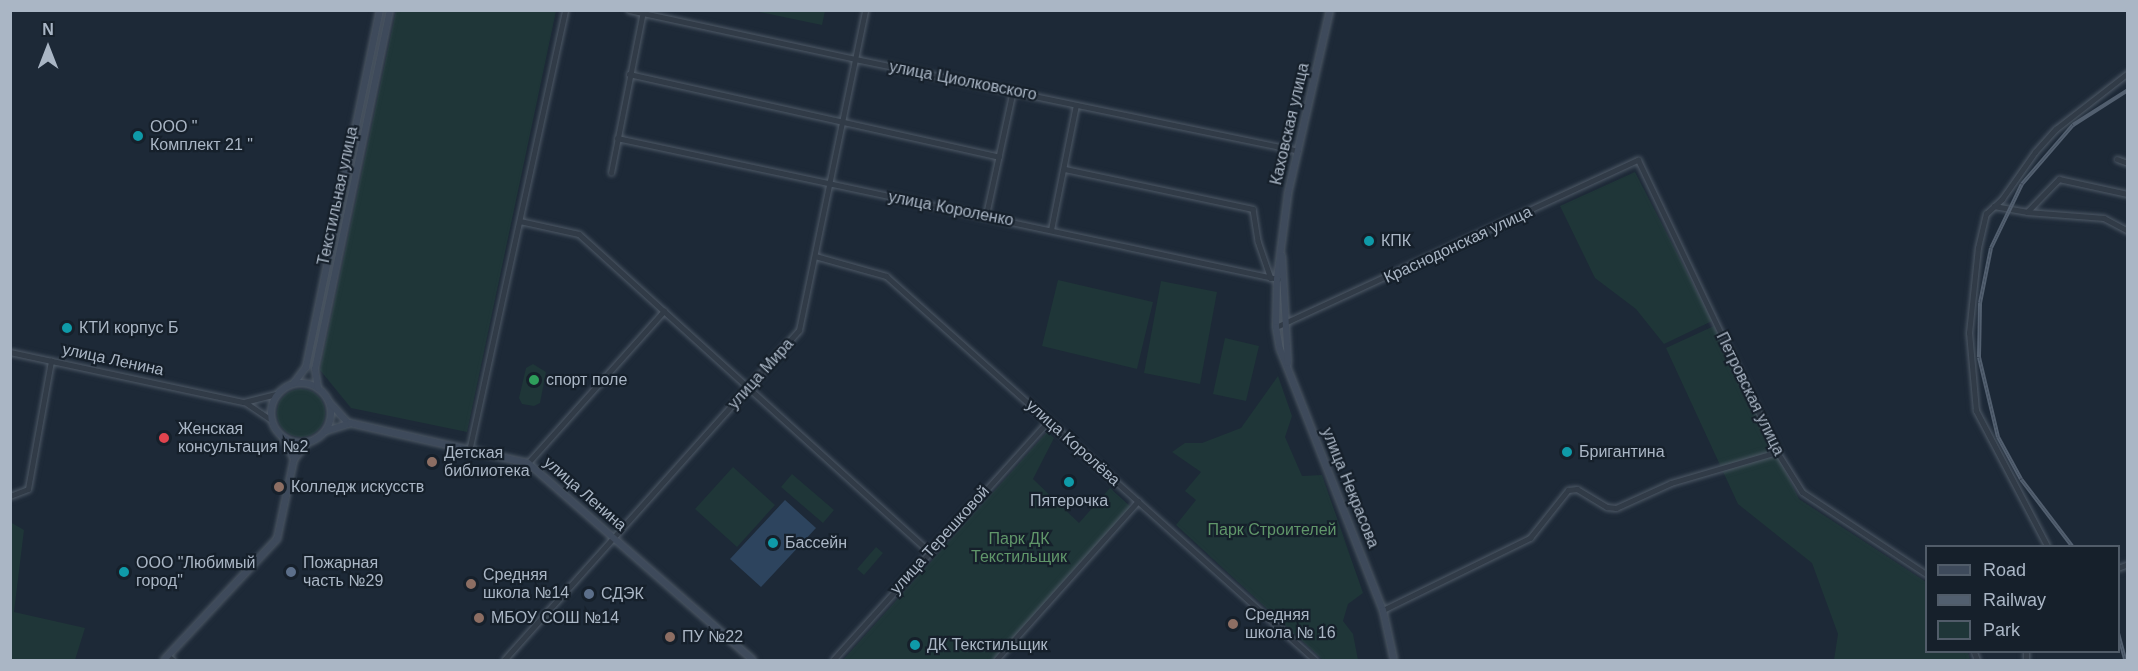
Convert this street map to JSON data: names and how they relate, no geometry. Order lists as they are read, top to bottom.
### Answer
{
  "streets": {
    "main road": [
      "Каховская улица",
      "Текстильная улица",
      "улица Ленина",
      "улица Некрасова"
    ],
    "street": [
      "улица Циолковского",
      "улица Короленко",
      "Краснодонская улица",
      "улица Мира",
      "Петровская улица",
      "улица Королёва",
      "улица Терешковой"
    ]
  },
  "crossings": [
    ["улица Циолковского", "Каховская улица"],
    ["улица Циолковского", "улица Мира"],
    ["Каховская улица", "улица Короленко"],
    ["Каховская улица", "Краснодонская улица"],
    ["Каховская улица", "улица Некрасова"],
    ["Текстильная улица", "улица Ленина"],
    ["улица Короленко", "улица Мира"],
    ["Краснодонская улица", "Петровская улица"],
    ["Краснодонская улица", "улица Некрасова"],
    ["улица Ленина", "улица Мира"],
    ["улица Мира", "улица Королёва"],
    ["улица Королёва", "улица Терешковой"]
  ],
  "parks": ["Парк Строителей", "Парк ДК Текстильщик"],
  "places": [
    "ООО \" Комплект 21 \"",
    "КПК",
    "КТИ корпус Б",
    "спорт поле",
    "Женская консультация №2",
    "Бригантина",
    "Детская библиотека",
    "Пятерочка",
    "Колледж искусств",
    "Бассейн",
    "ООО \"Любимый город\"",
    "Пожарная часть №29",
    "Средняя школа №14",
    "СДЭК",
    "МБОУ СОШ №14",
    "Средняя школа № 16",
    "ПУ №22",
    "ДК Текстильщик"
  ],
  "legend": ["Road", "Railway", "Park"],
  "north": "top"
}
